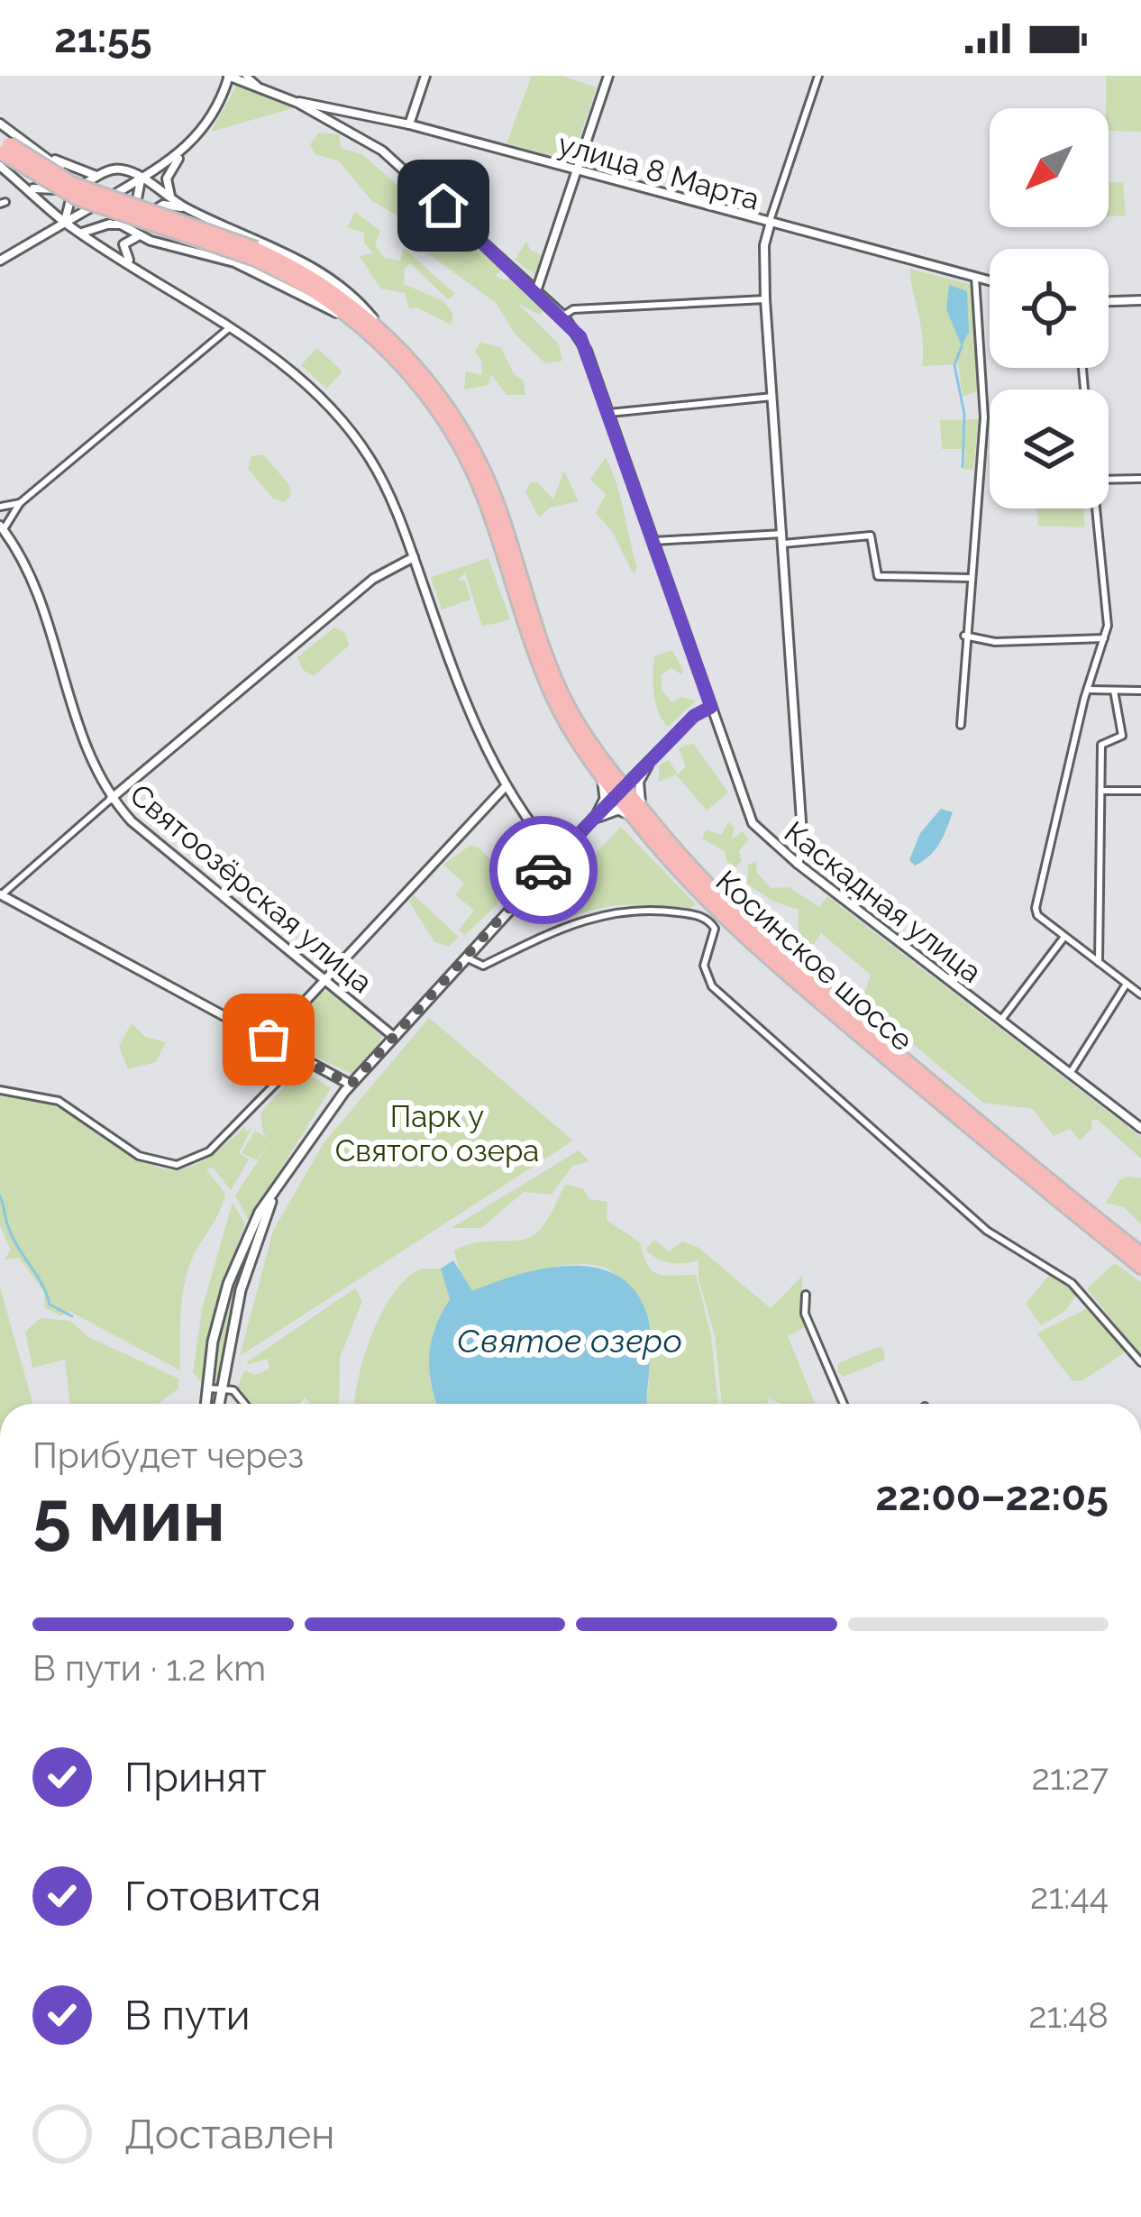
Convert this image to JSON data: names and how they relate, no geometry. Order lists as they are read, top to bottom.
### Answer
{
  "streets": {
    "highway": ["Косинское шоссе"],
    "street": ["улица 8 Марта", "Святоозёрская улица", "Каскадная улица"]
  },
  "crossings": [
    ["улица 8 Марта", "Каскадная улица"]
  ],
  "water": ["Святое озеро"],
  "parks": ["Парк у Святого озера"],
  "north": "bottom left",
  "page": {
    "status": "21:55",
    "heading": ["5 мин", "Прибудет через", "22:00–22:05"],
    "bar": "В пути · 1.2 km",
    "list": [
      ["Принят", "21:27"],
      ["Готовится", "21:44"],
      ["В пути", "21:48"],
      "Доставлен"
    ]
  }
}
